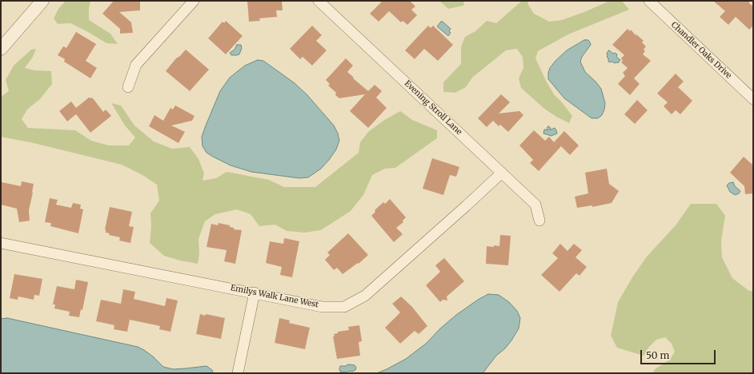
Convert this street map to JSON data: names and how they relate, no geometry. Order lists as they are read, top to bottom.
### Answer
{
  "streets": {
    "street": ["Chandler Oaks Drive", "Evening Stroll Lane", "Emilys Walk Lane West"]
  },
  "crossings": [
    ["Evening Stroll Lane", "Emilys Walk Lane West"]
  ],
  "scale_bar": "50 m"
}
